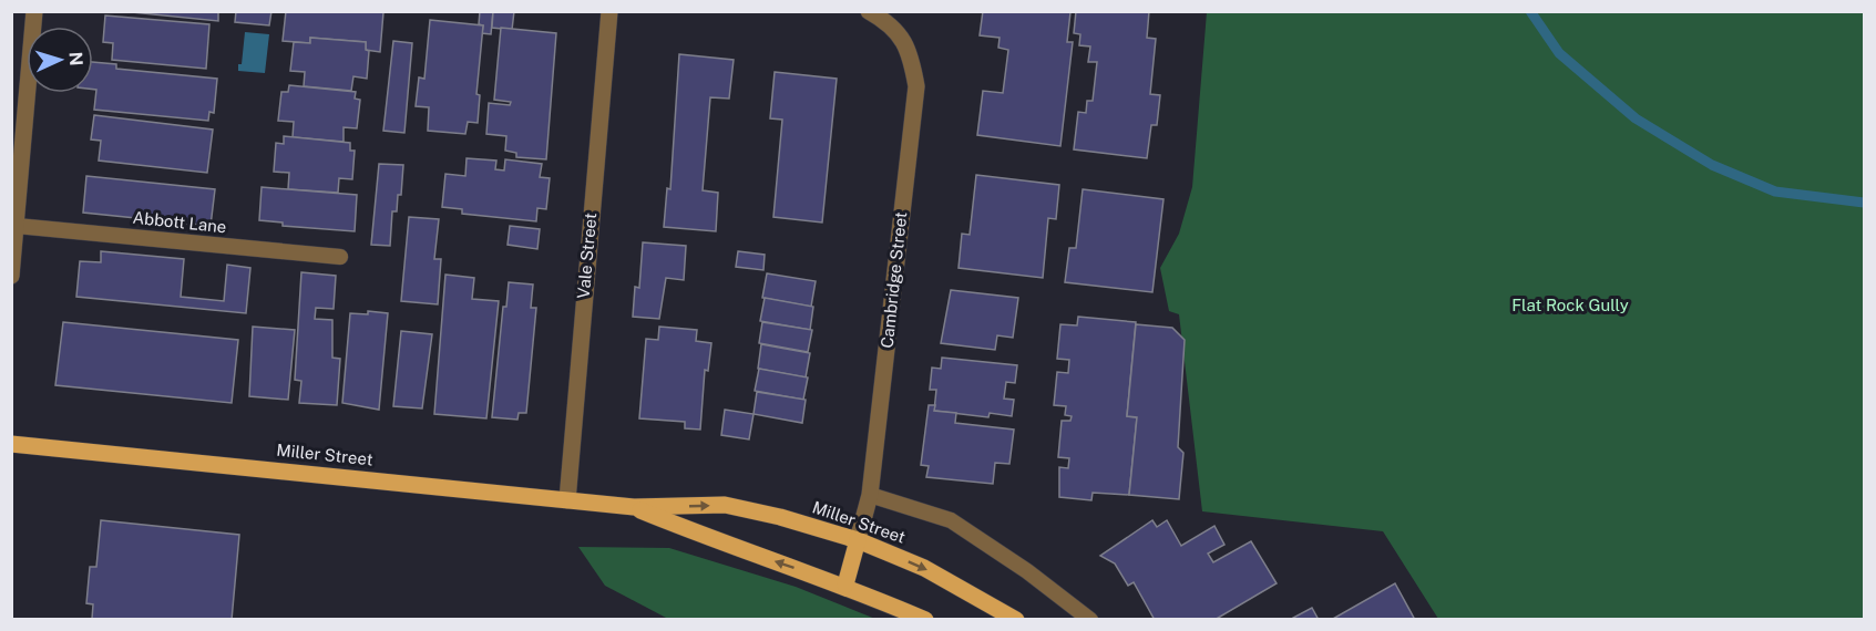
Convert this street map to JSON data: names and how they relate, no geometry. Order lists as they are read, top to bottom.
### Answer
{
  "streets": {
    "main road": ["Miller Street"],
    "street": ["Vale Street", "Cambridge Street"],
    "lane": ["Abbott Lane"]
  },
  "crossings": [
    ["Vale Street", "Miller Street"],
    ["Cambridge Street", "Miller Street"]
  ],
  "parks": ["Flat Rock Gully"],
  "north": "right"
}
